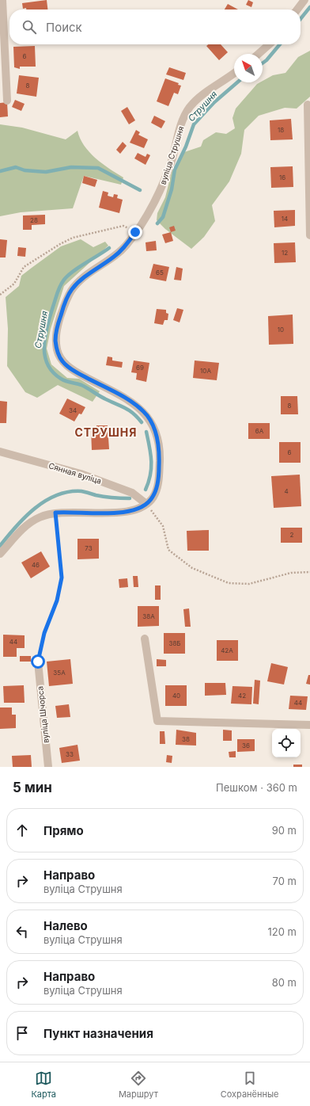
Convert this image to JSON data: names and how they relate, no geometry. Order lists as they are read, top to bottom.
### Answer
{
  "streets": {
    "street": ["вуліца Струшня", "Сянная вуліца", "вуліца Шчорса"]
  },
  "crossings": [
    ["вуліца Струшня", "Сянная вуліца"]
  ],
  "districts": ["СТРУШНЯ"],
  "water": ["Струшня"],
  "house_numbers": [
    "6",
    "8",
    "18",
    "16",
    "14",
    "28",
    "12",
    "65",
    "10",
    "69",
    "10А",
    "8",
    "34",
    "6А",
    "6",
    "4",
    "2",
    "73",
    "46",
    "38А",
    "44",
    "38Б",
    "42А",
    "35А",
    "40",
    "42",
    "44",
    "38",
    "36",
    "33"
  ],
  "north": "top left",
  "page": {
    "search": "Поиск",
    "heading": ["5 мин", "Пешком · 360 m"],
    "list": [
      ["Прямо", "90 m"],
      ["Направо", "вуліца Струшня", "70 m"],
      ["Налево", "вуліца Струшня", "120 m"],
      ["Направо", "вуліца Струшня", "80 m"],
      "Пункт назначения"
    ],
    "nav": ["Карта", "Маршрут", "Сохранённые"]
  }
}
